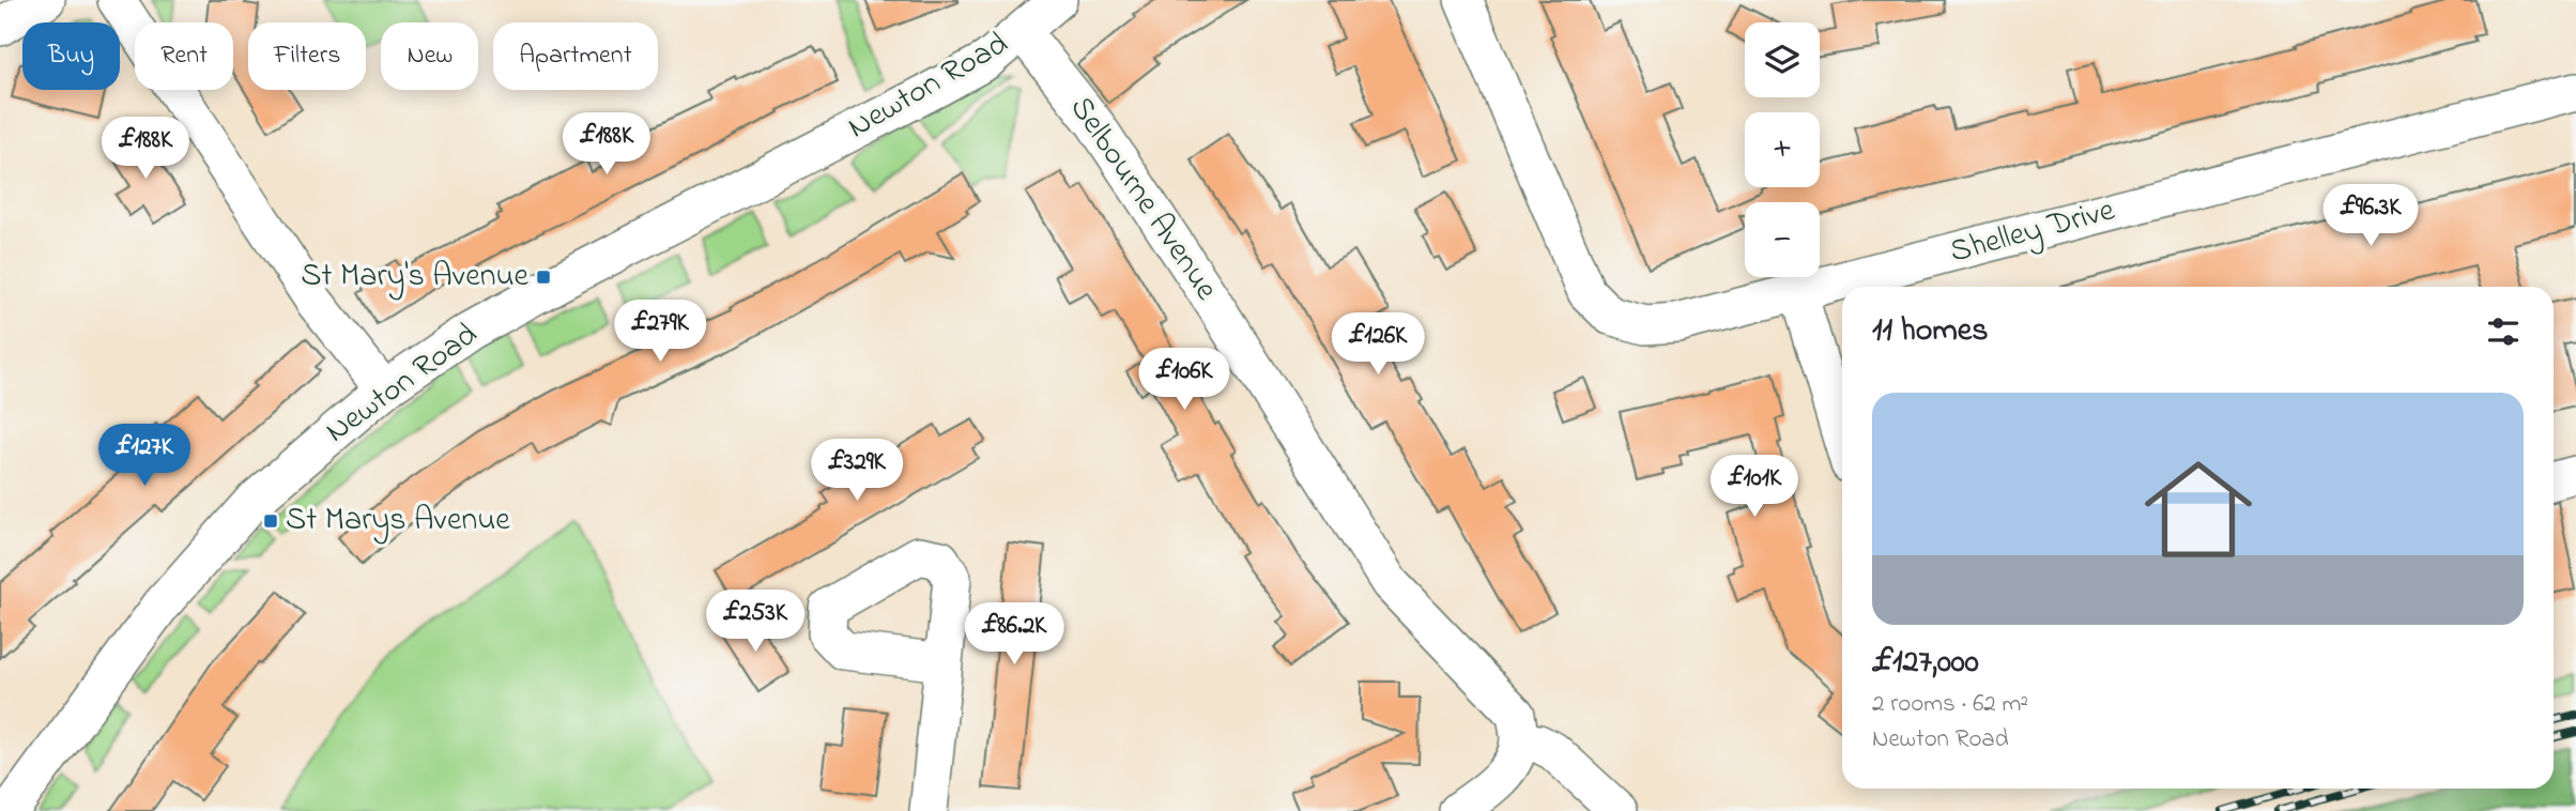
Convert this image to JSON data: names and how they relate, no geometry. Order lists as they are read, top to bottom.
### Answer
{
  "streets": {
    "street": ["Newton Road", "Selbourne Avenue", "Shelley Drive"]
  },
  "crossings": [
    ["Newton Road", "Selbourne Avenue"]
  ],
  "places": {
    "transit": ["St Mary's Avenue", "St Marys Avenue"]
  },
  "page": {
    "map_buttons": ["+", "−"],
    "chip": [
      "Buy",
      "Rent",
      "Filters",
      "New",
      "Apartment"
    ],
    "price": [
      "£188K",
      "£188K",
      "£96.3K",
      "£279K",
      "£126K",
      "£106K",
      "£127K",
      "£329K",
      "£101K",
      "£253K",
      "£86.2K"
    ],
    "heading": "11 homes",
    "list": [
      {
        "name": "£127,000",
        "note": "2 rooms · 62 m² · Newton Road"
      }
    ]
  }
}
